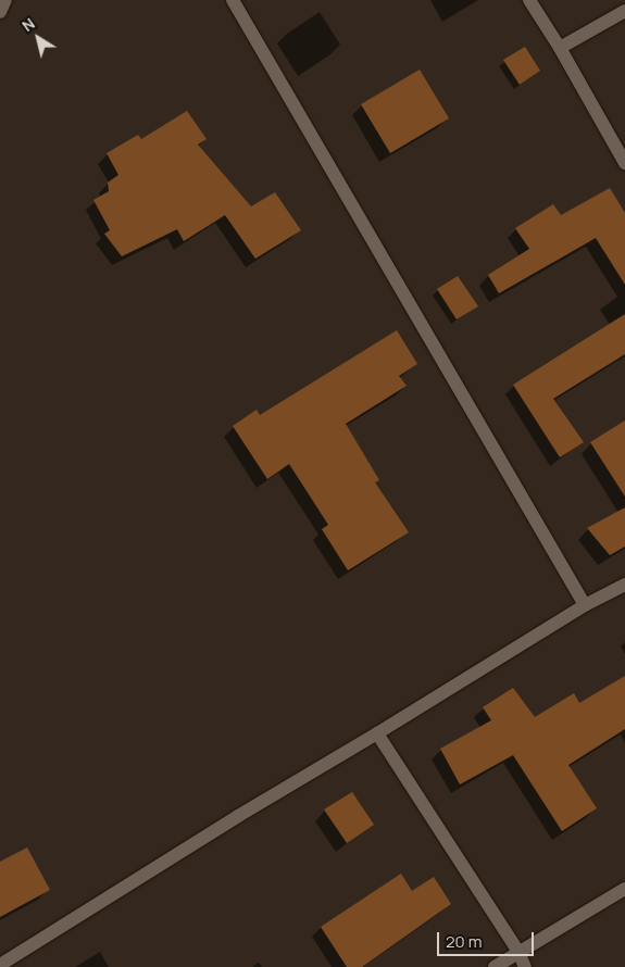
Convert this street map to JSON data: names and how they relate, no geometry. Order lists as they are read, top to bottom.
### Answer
{
  "scale_bar": "20 m",
  "north": "top left"
}
